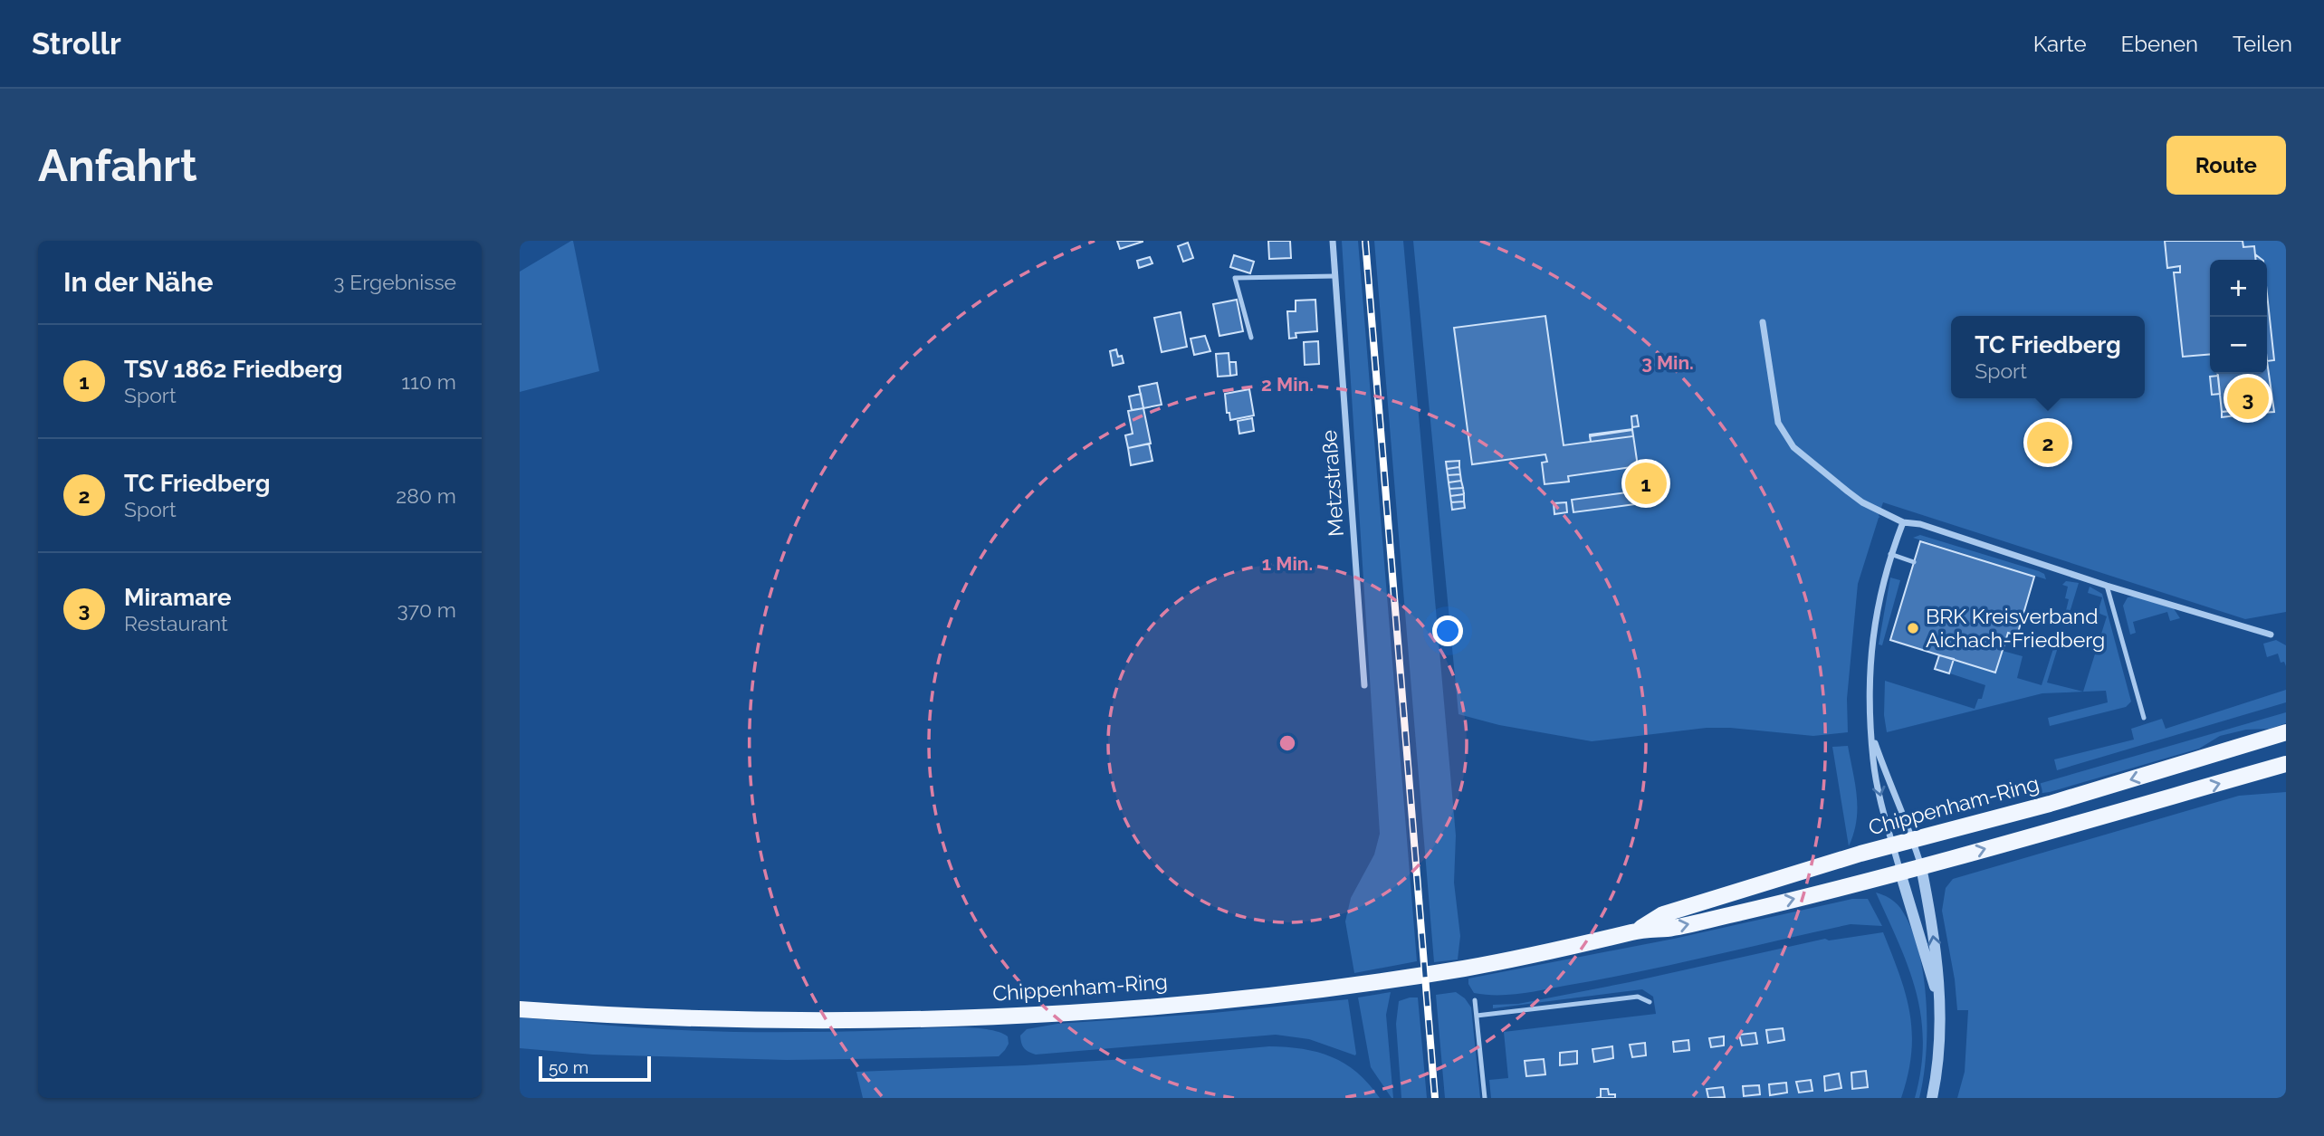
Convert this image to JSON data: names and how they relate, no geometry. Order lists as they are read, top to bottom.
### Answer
{
  "streets": {
    "main road": ["Chippenham-Ring"],
    "street": ["Metzstraße"]
  },
  "places": ["BRK Kreisverband Aichach-Friedberg"],
  "scale_bar": "50 m",
  "page": {
    "header": "Strollr",
    "nav": ["Karte", "Ebenen", "Teilen"],
    "buttons": "Route",
    "title": "Anfahrt",
    "heading": ["In der Nähe", "3 Ergebnisse"],
    "map_buttons": ["+", "−"],
    "popup": ["TC Friedberg", "Sport"],
    "list": [
      {
        "mark": "1",
        "name": "TSV 1862 Friedberg",
        "note": "Sport",
        "value": "110 m"
      },
      {
        "mark": "2",
        "name": "TC Friedberg",
        "note": "Sport",
        "value": "280 m"
      },
      {
        "mark": "3",
        "name": "Miramare",
        "note": "Restaurant",
        "value": "370 m"
      }
    ],
    "pins": ["3", "2", "1"],
    "scale": "50 m"
  },
  "rings": ["3 Min.", "2 Min.", "1 Min."]
}
